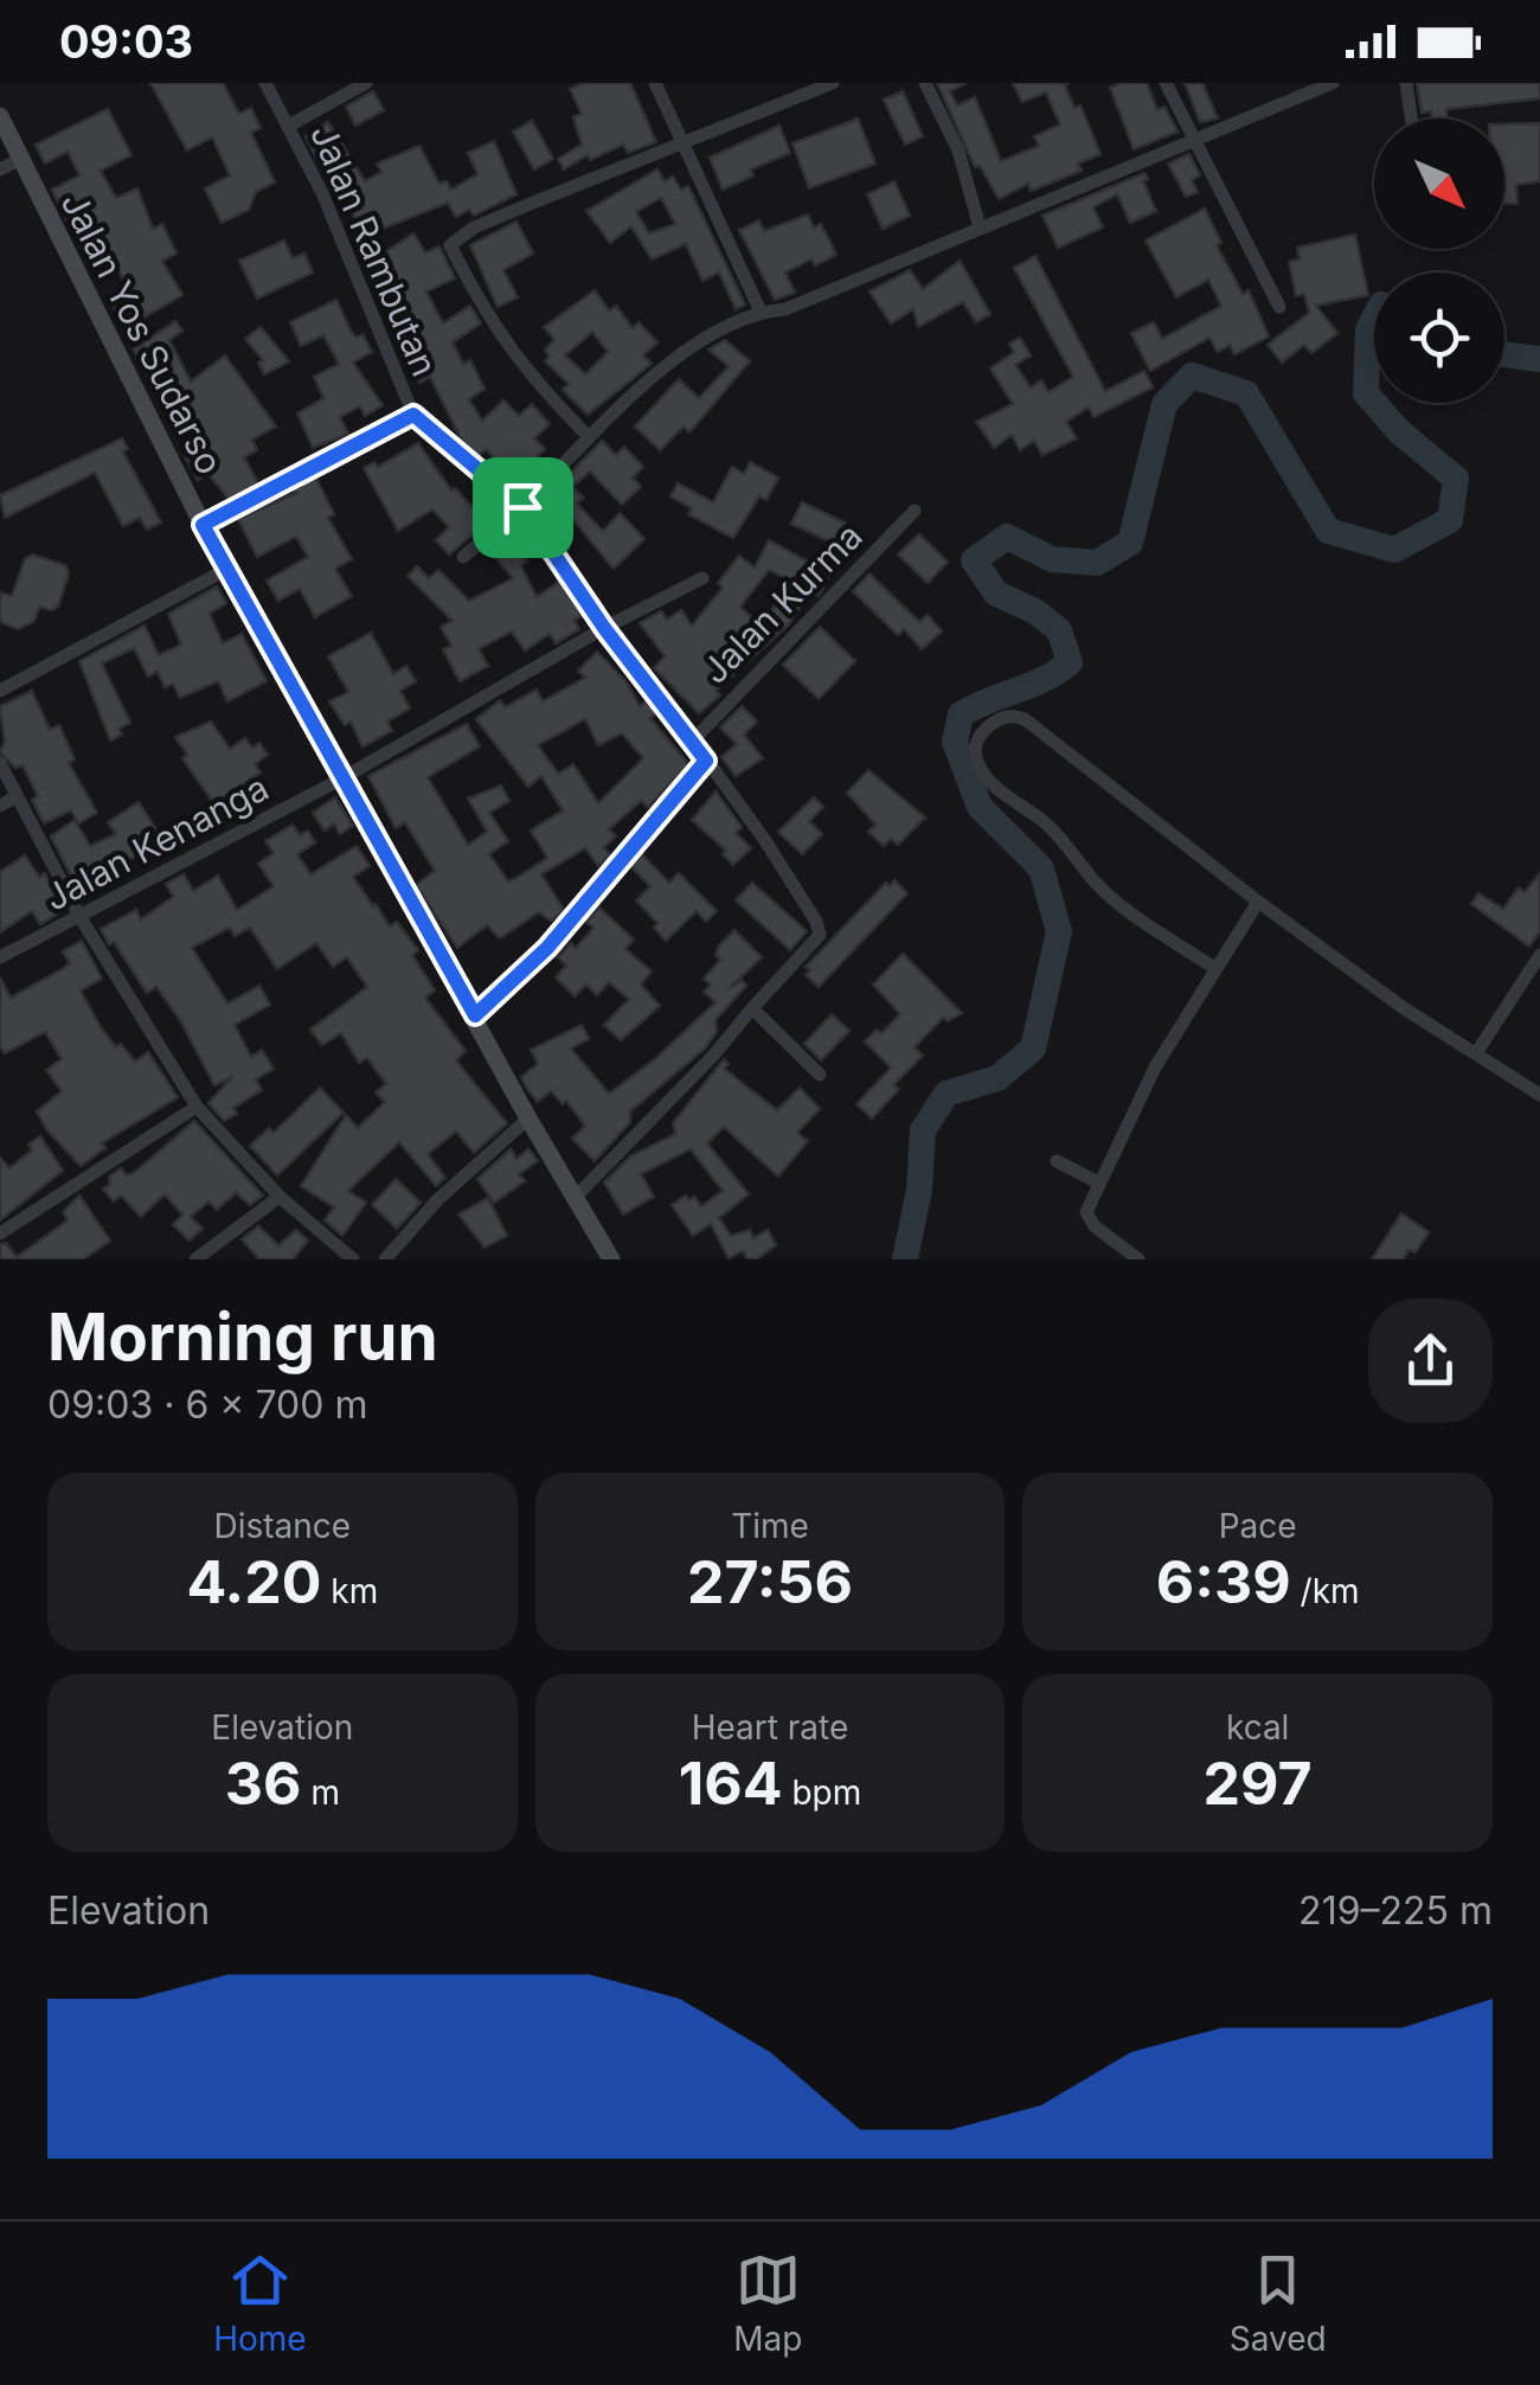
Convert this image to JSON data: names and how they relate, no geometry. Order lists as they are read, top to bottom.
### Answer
{
  "streets": {
    "street": [
      "Jalan Rambutan",
      "Jalan Yos Sudarso",
      "Jalan Kurma",
      "Jalan Kenanga"
    ]
  },
  "crossings": [
    ["Jalan Rambutan", "Jalan Kurma"],
    ["Jalan Rambutan", "Jalan Kenanga"],
    ["Jalan Yos Sudarso", "Jalan Kenanga"]
  ],
  "north": "bottom right",
  "page": {
    "status": "09:03",
    "heading": ["Morning run", "09:03 · 6 × 700 m"],
    "stats": [
      ["Distance", "4.20 km"],
      ["Time", "27:56"],
      ["Pace", "6:39 /km"],
      ["Elevation", "36 m"],
      ["Heart rate", "164 bpm"],
      ["kcal", "297"]
    ],
    "chart": ["Elevation", "219–225 m"],
    "tabs": ["Home", "Map", "Saved"]
  }
}
